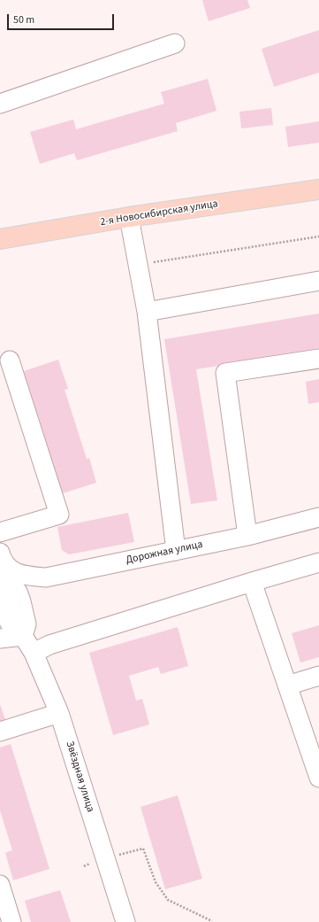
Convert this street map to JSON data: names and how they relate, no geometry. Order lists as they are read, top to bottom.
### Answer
{
  "streets": {
    "main road": ["2-я Новосибирская улица"],
    "street": ["Дорожная улица", "Звёздная улица"]
  },
  "crossings": [
    ["Дорожная улица", "Звёздная улица"]
  ],
  "scale_bar": "50 m"
}
